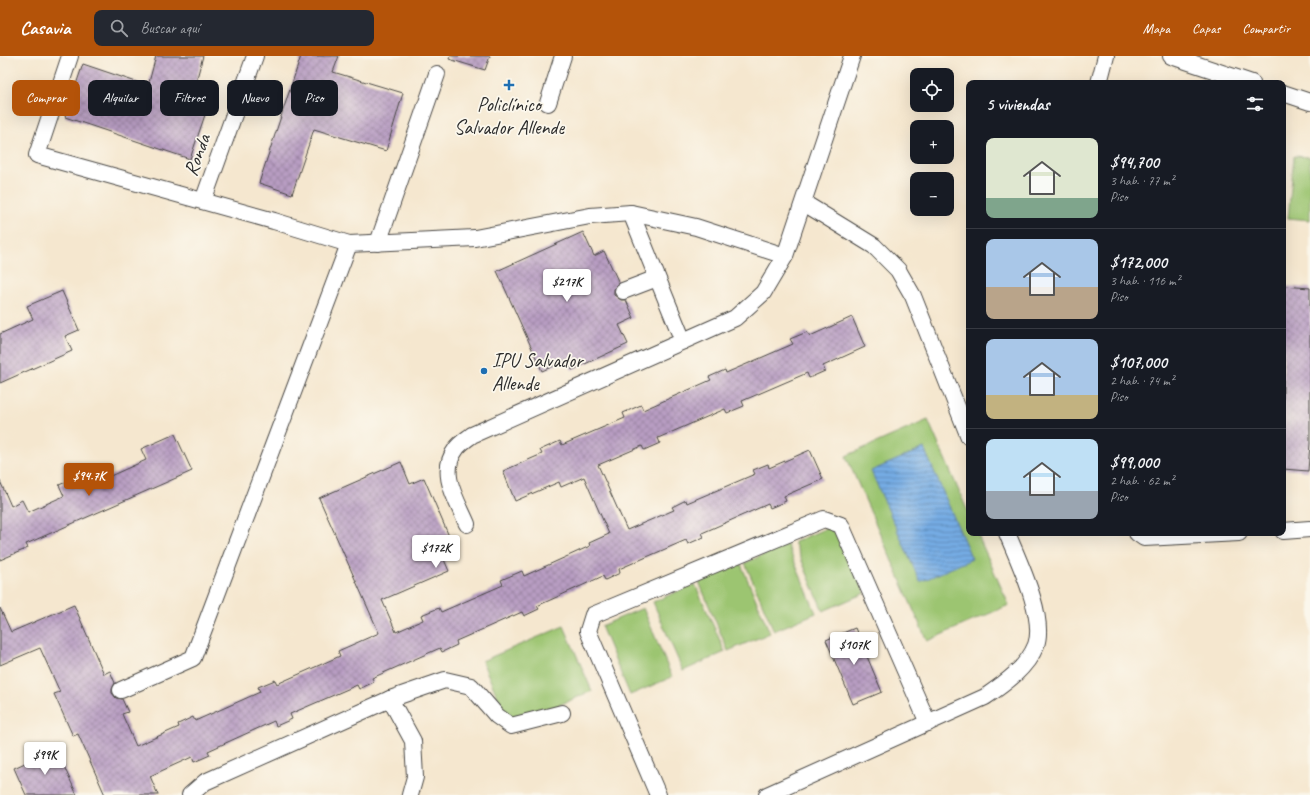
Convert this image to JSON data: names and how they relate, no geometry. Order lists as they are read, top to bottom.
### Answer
{
  "streets": {
    "street": ["Ronda"]
  },
  "places": {
    "health": ["Policlínico Salvador Allende"],
    "other": ["IPU Salvador Allende"]
  },
  "page": {
    "header": "Casavia",
    "search": "Buscar aquí",
    "nav": ["Mapa", "Capas", "Compartir"],
    "map_buttons": ["+", "−"],
    "chip": [
      "Comprar",
      "Alquilar",
      "Filtros",
      "Nuevo",
      "Piso"
    ],
    "heading": "5 viviendas",
    "list": [
      {
        "name": "$94,700",
        "note": "3 hab. · 77 m² · Piso"
      },
      {
        "name": "$172,000",
        "note": "3 hab. · 116 m² · Piso"
      },
      {
        "name": "$107,000",
        "note": "2 hab. · 74 m² · Piso"
      },
      {
        "name": "$99,000",
        "note": "2 hab. · 62 m² · Piso"
      }
    ],
    "price": [
      "$217K",
      "$94.7K",
      "$172K",
      "$107K",
      "$99K"
    ]
  }
}
